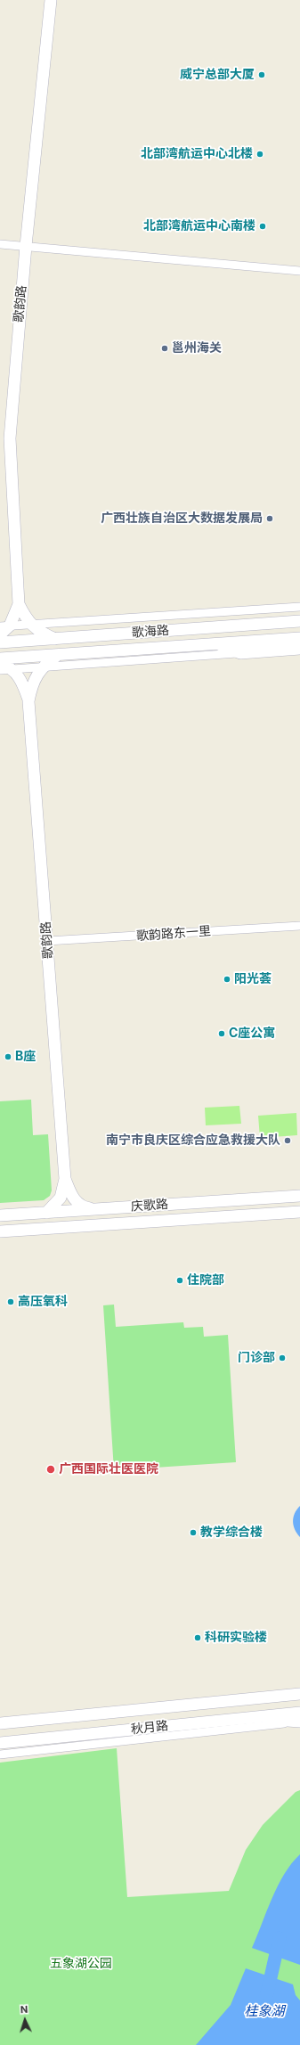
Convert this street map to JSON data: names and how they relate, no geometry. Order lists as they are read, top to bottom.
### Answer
{
  "streets": {
    "street": [
      "歌韵路",
      "歌海路",
      "歌韵路东一里",
      "庆歌路",
      "秋月路"
    ]
  },
  "crossings": [
    ["歌韵路", "歌海路"],
    ["歌韵路", "歌韵路东一里"],
    ["歌韵路", "庆歌路"]
  ],
  "water": ["桂象湖"],
  "parks": ["五象湖公园"],
  "places": [
    "威宁总部大厦",
    "北部湾航运中心北楼",
    "北部湾航运中心南楼",
    "邕州海关",
    "广西壮族自治区大数据发展局",
    "阳光荟",
    "C座公寓",
    "B座",
    "南宁市良庆区综合应急救援大队",
    "住院部",
    "高压氧科",
    "门诊部",
    "广西国际壮医医院",
    "教学综合楼",
    "科研实验楼"
  ],
  "north": "top"
}
